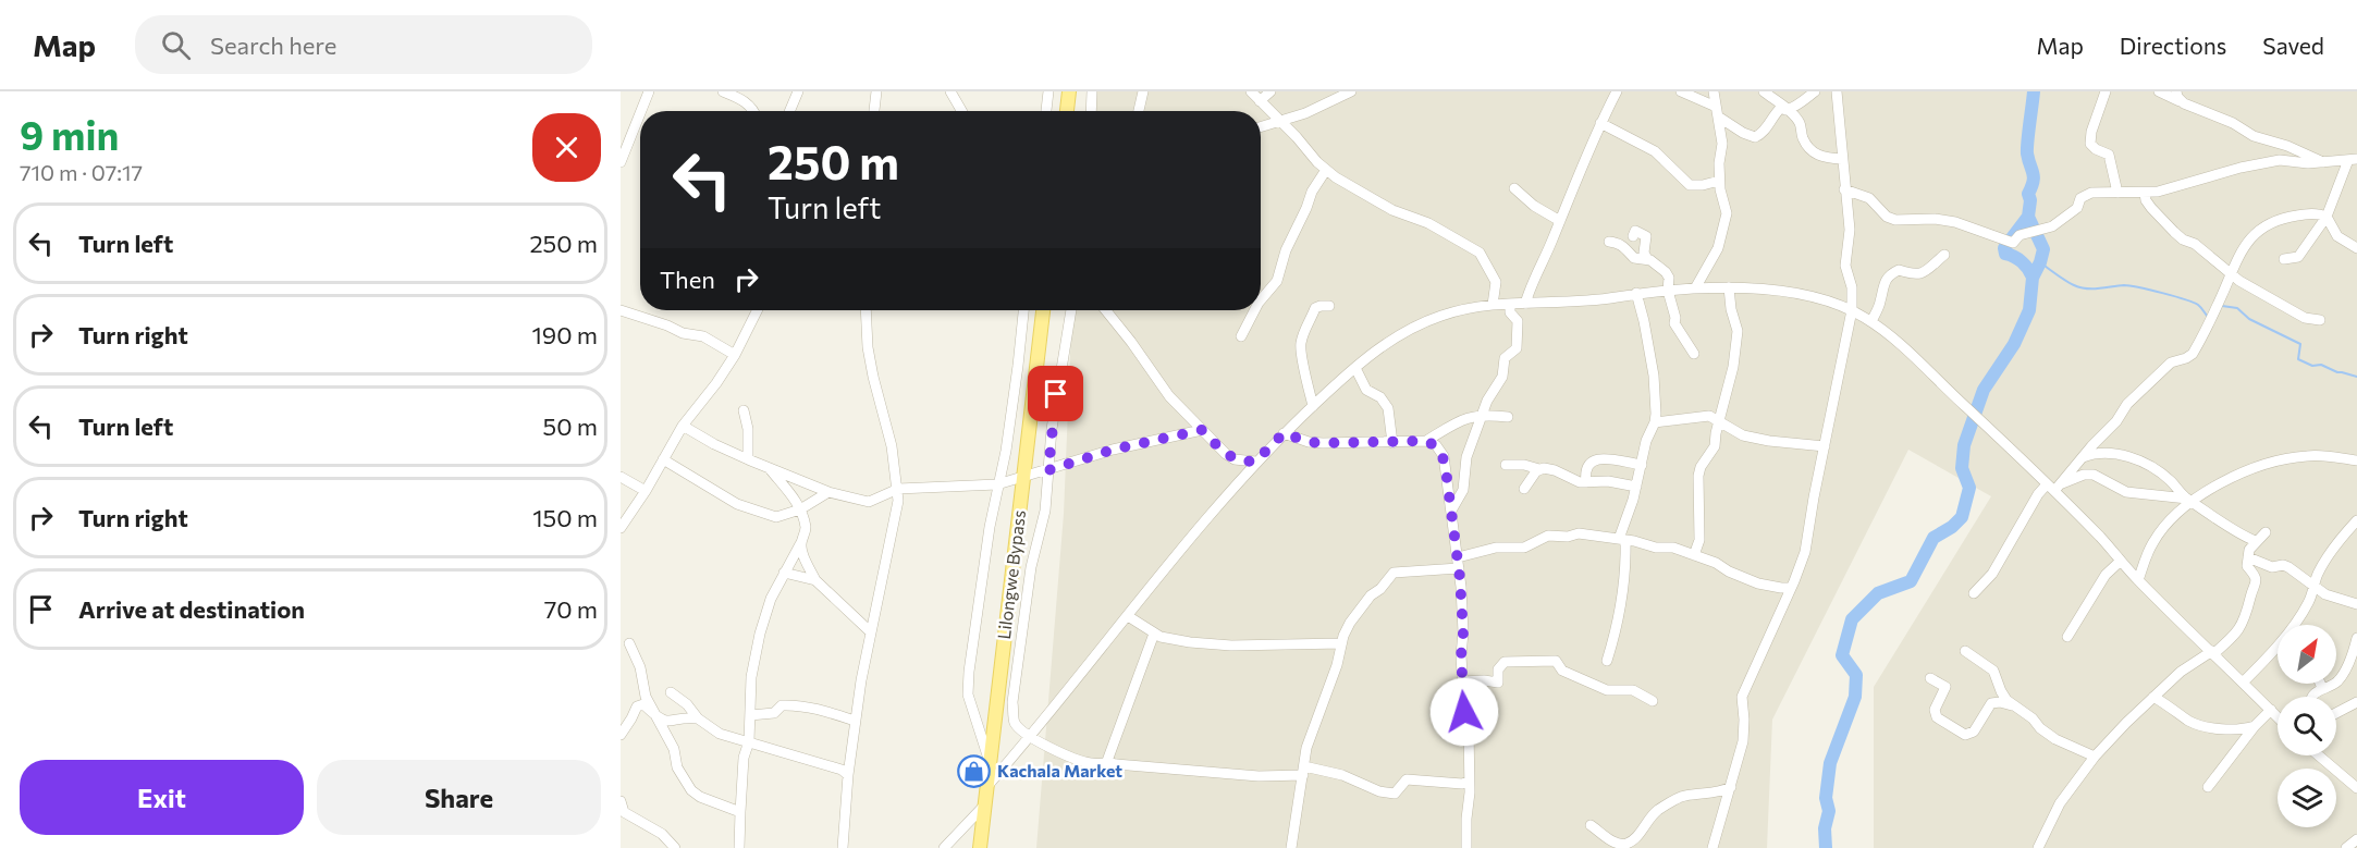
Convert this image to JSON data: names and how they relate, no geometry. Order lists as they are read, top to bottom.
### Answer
{
  "streets": {
    "main road": ["Lilongwe Bypass"]
  },
  "places": {
    "shop": ["Kachala Market"]
  },
  "north": "top right",
  "page": {
    "header": "Map",
    "search": "Search here",
    "nav": ["Map", "Directions", "Saved"],
    "heading": ["9 min", "710 m · 07:17"],
    "turn": ["250 m", "Turn left"],
    "list": [
      {
        "name": "Turn left",
        "value": "250 m"
      },
      {
        "name": "Turn right",
        "value": "190 m"
      },
      {
        "name": "Turn left",
        "value": "50 m"
      },
      {
        "name": "Turn right",
        "value": "150 m"
      },
      {
        "name": "Arrive at destination",
        "value": "70 m"
      }
    ],
    "then": "Then",
    "buttons": ["Exit", "Share"]
  }
}
